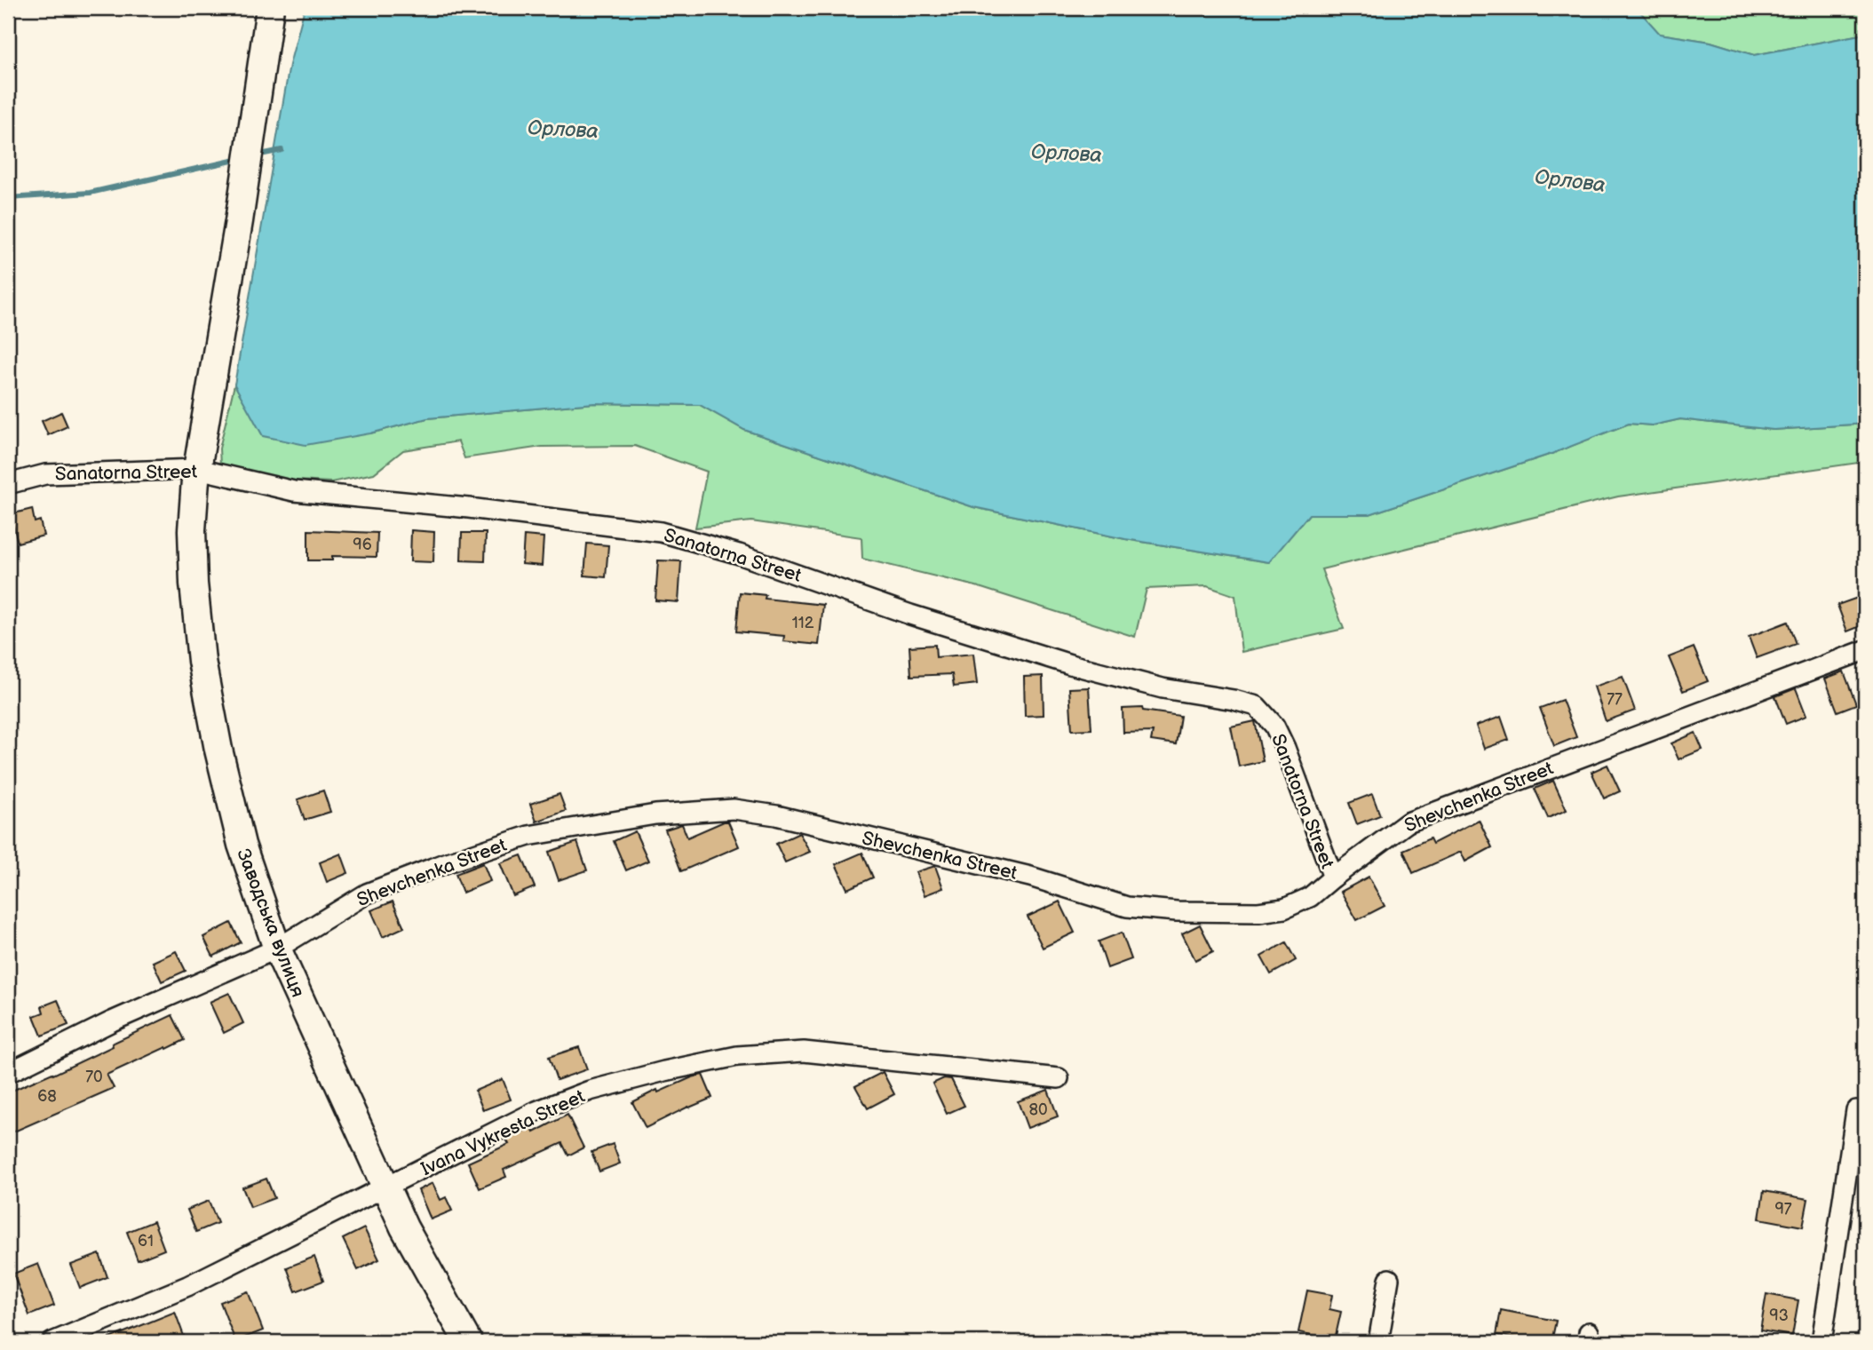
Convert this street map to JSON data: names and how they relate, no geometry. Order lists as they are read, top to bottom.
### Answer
{
  "streets": {
    "street": [
      "Sanatorna Street",
      "Shevchenka Street",
      "Заводська вулиця",
      "Ivana Vykresta Street"
    ]
  },
  "crossings": [
    ["Sanatorna Street", "Shevchenka Street"],
    ["Sanatorna Street", "Заводська вулиця"],
    ["Shevchenka Street", "Заводська вулиця"],
    ["Заводська вулиця", "Ivana Vykresta Street"]
  ],
  "water": ["Орлова"],
  "house_numbers": [
    "96",
    "112",
    "77",
    "70",
    "68",
    "80",
    "97",
    "61",
    "93"
  ]
}
